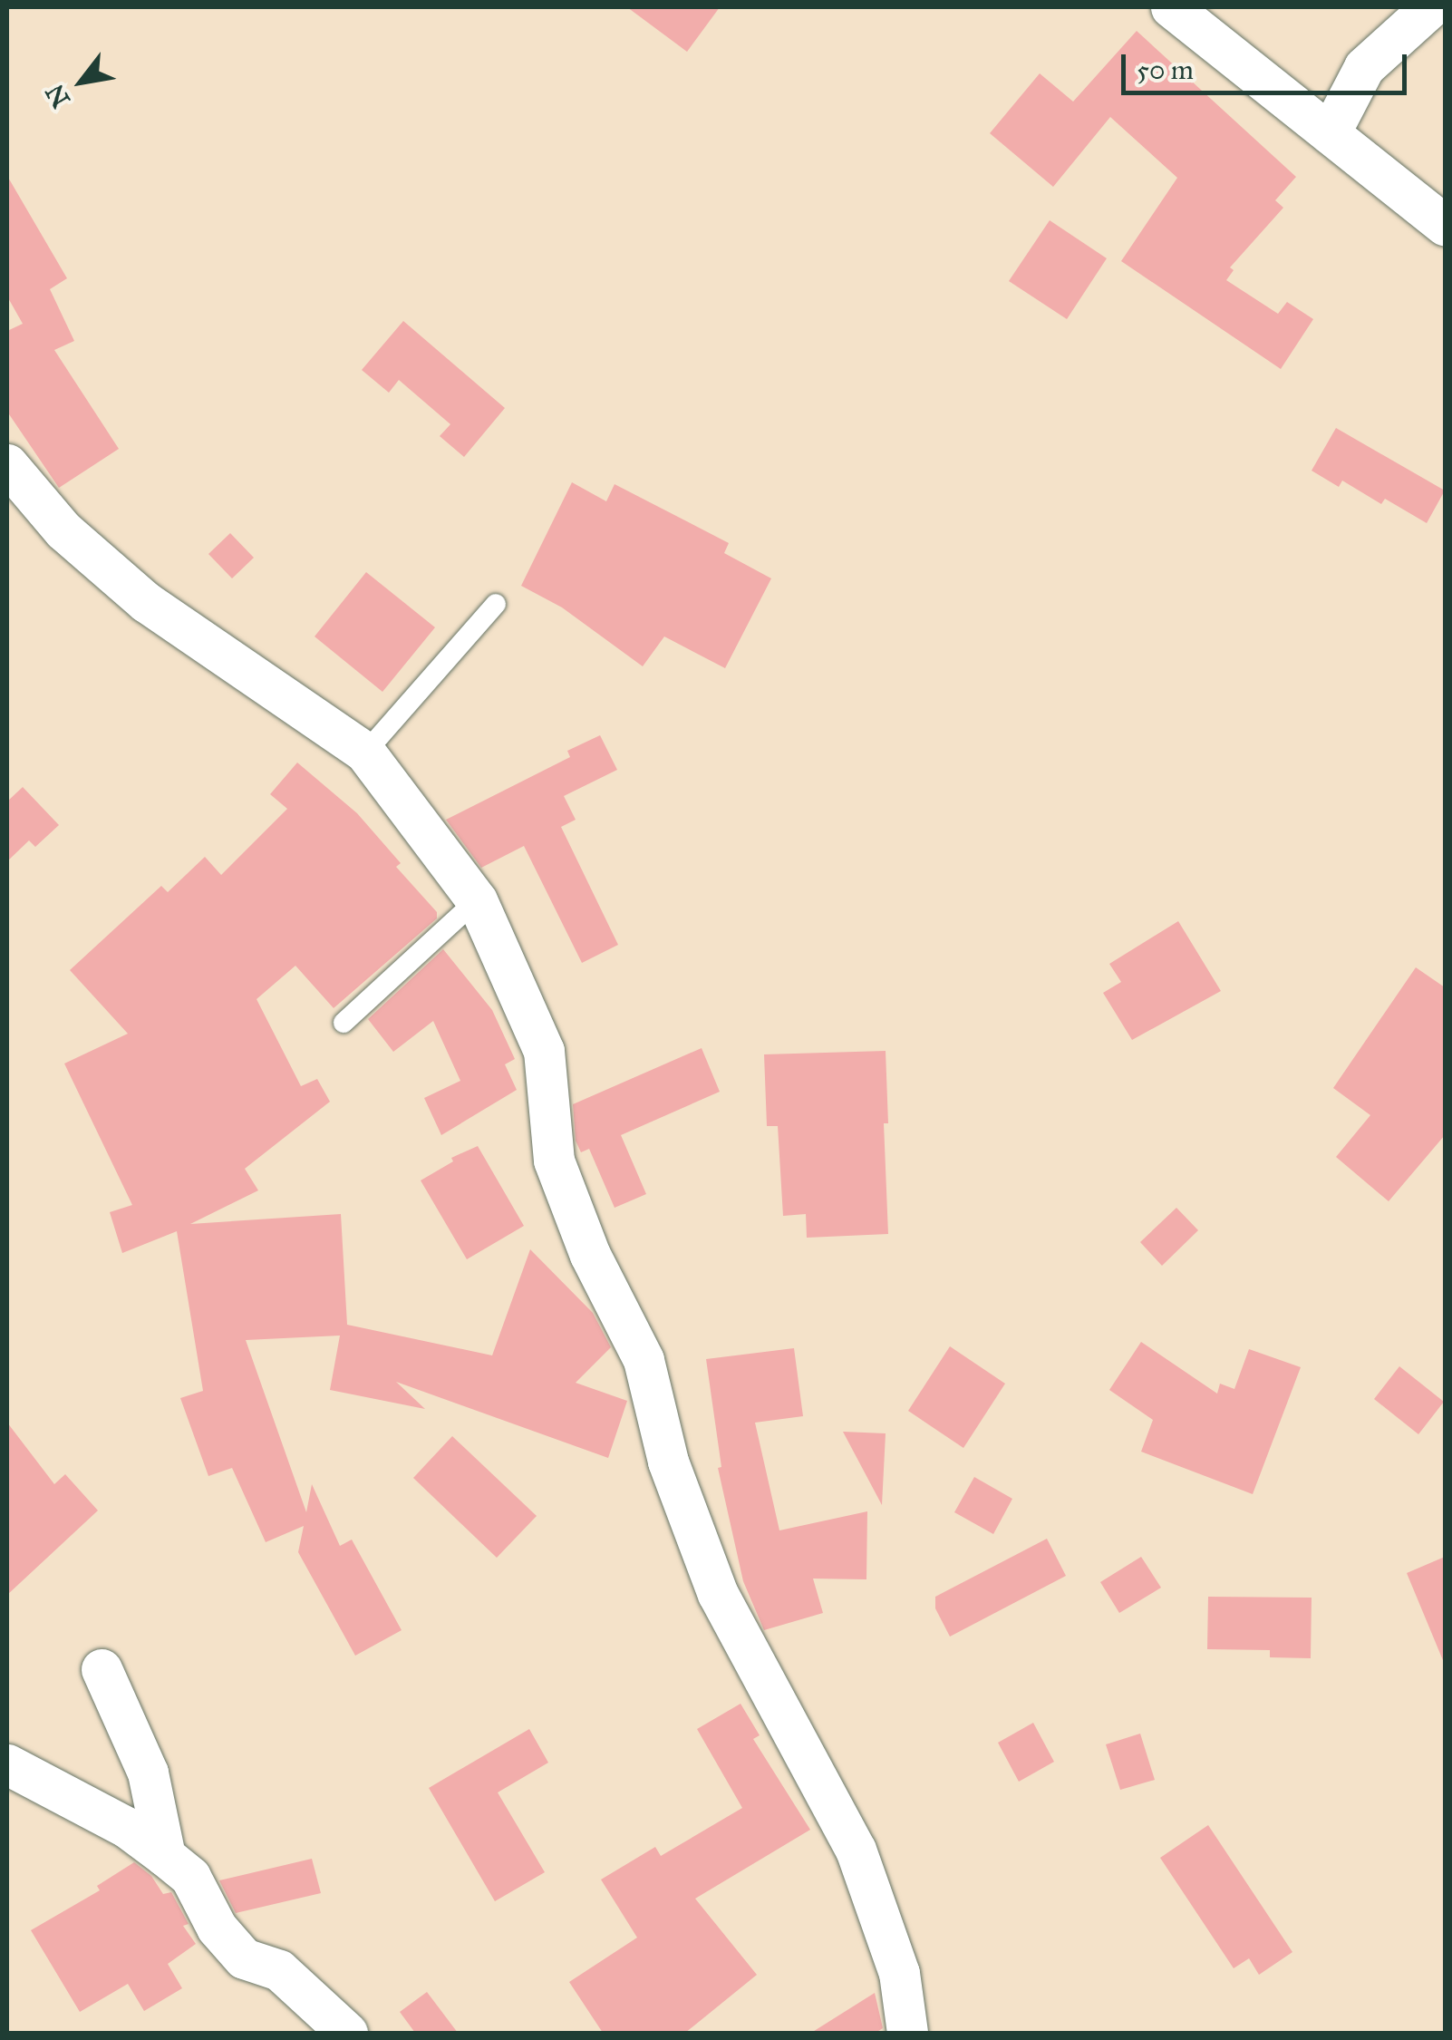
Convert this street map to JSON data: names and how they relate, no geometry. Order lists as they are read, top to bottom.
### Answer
{
  "scale_bar": "50 m",
  "north": "bottom left"
}
